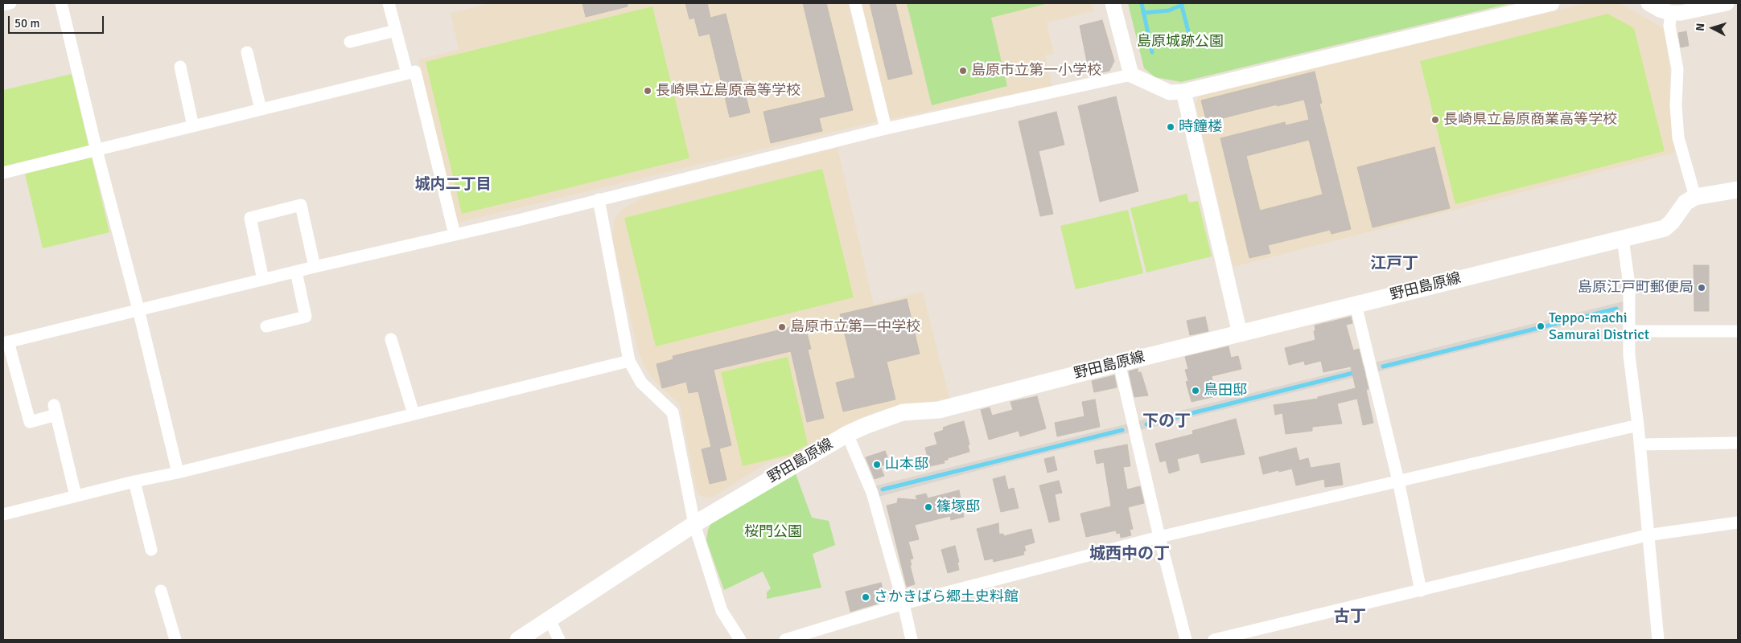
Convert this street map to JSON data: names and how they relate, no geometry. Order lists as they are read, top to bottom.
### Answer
{
  "streets": {
    "main road": ["野田島原線"]
  },
  "districts": [
    "城内二丁目",
    "江戸丁",
    "下の丁",
    "城西中の丁",
    "古丁"
  ],
  "parks": ["島原城跡公園", "桜門公園"],
  "places": [
    "島原市立第一小学校",
    "長崎県立島原高等学校",
    "長崎県立島原商業高等学校",
    "時鐘楼",
    "島原江戸町郵便局",
    "Teppo-machi Samurai District",
    "島原市立第一中学校",
    "鳥田邸",
    "山本邸",
    "篠塚邸",
    "さかきばら郷土史料館"
  ],
  "scale_bar": "50 m",
  "north": "left"
}
